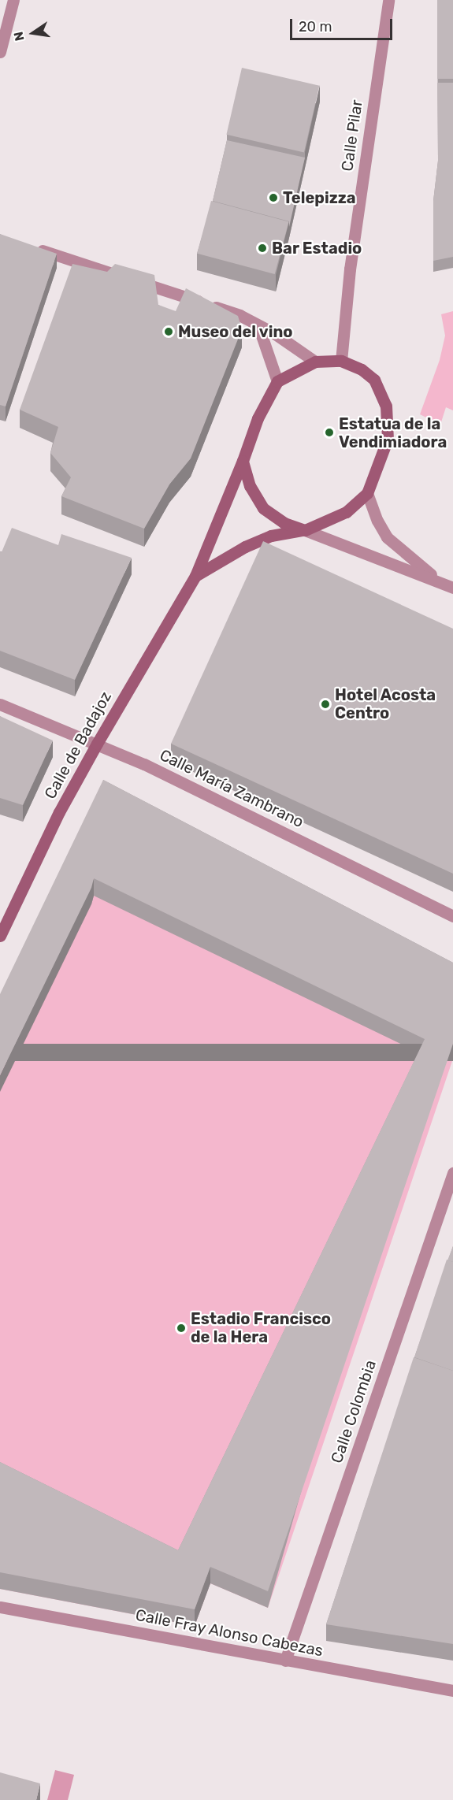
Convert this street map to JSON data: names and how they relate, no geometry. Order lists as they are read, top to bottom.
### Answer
{
  "streets": {
    "street": [
      "Calle Pilar",
      "Calle de Badajoz",
      "Calle María Zambrano",
      "Calle Colombia",
      "Calle Fray Alonso Cabezas"
    ]
  },
  "crossings": [
    ["Calle Pilar", "Calle de Badajoz"],
    ["Calle de Badajoz", "Calle María Zambrano"],
    ["Calle Colombia", "Calle Fray Alonso Cabezas"]
  ],
  "places": [
    "Telepizza",
    "Bar Estadio",
    "Museo del vino",
    "Estatua de la Vendimiadora",
    "Hotel Acosta Centro",
    "Estadio Francisco de la Hera"
  ],
  "scale_bar": "20 m",
  "north": "left"
}
